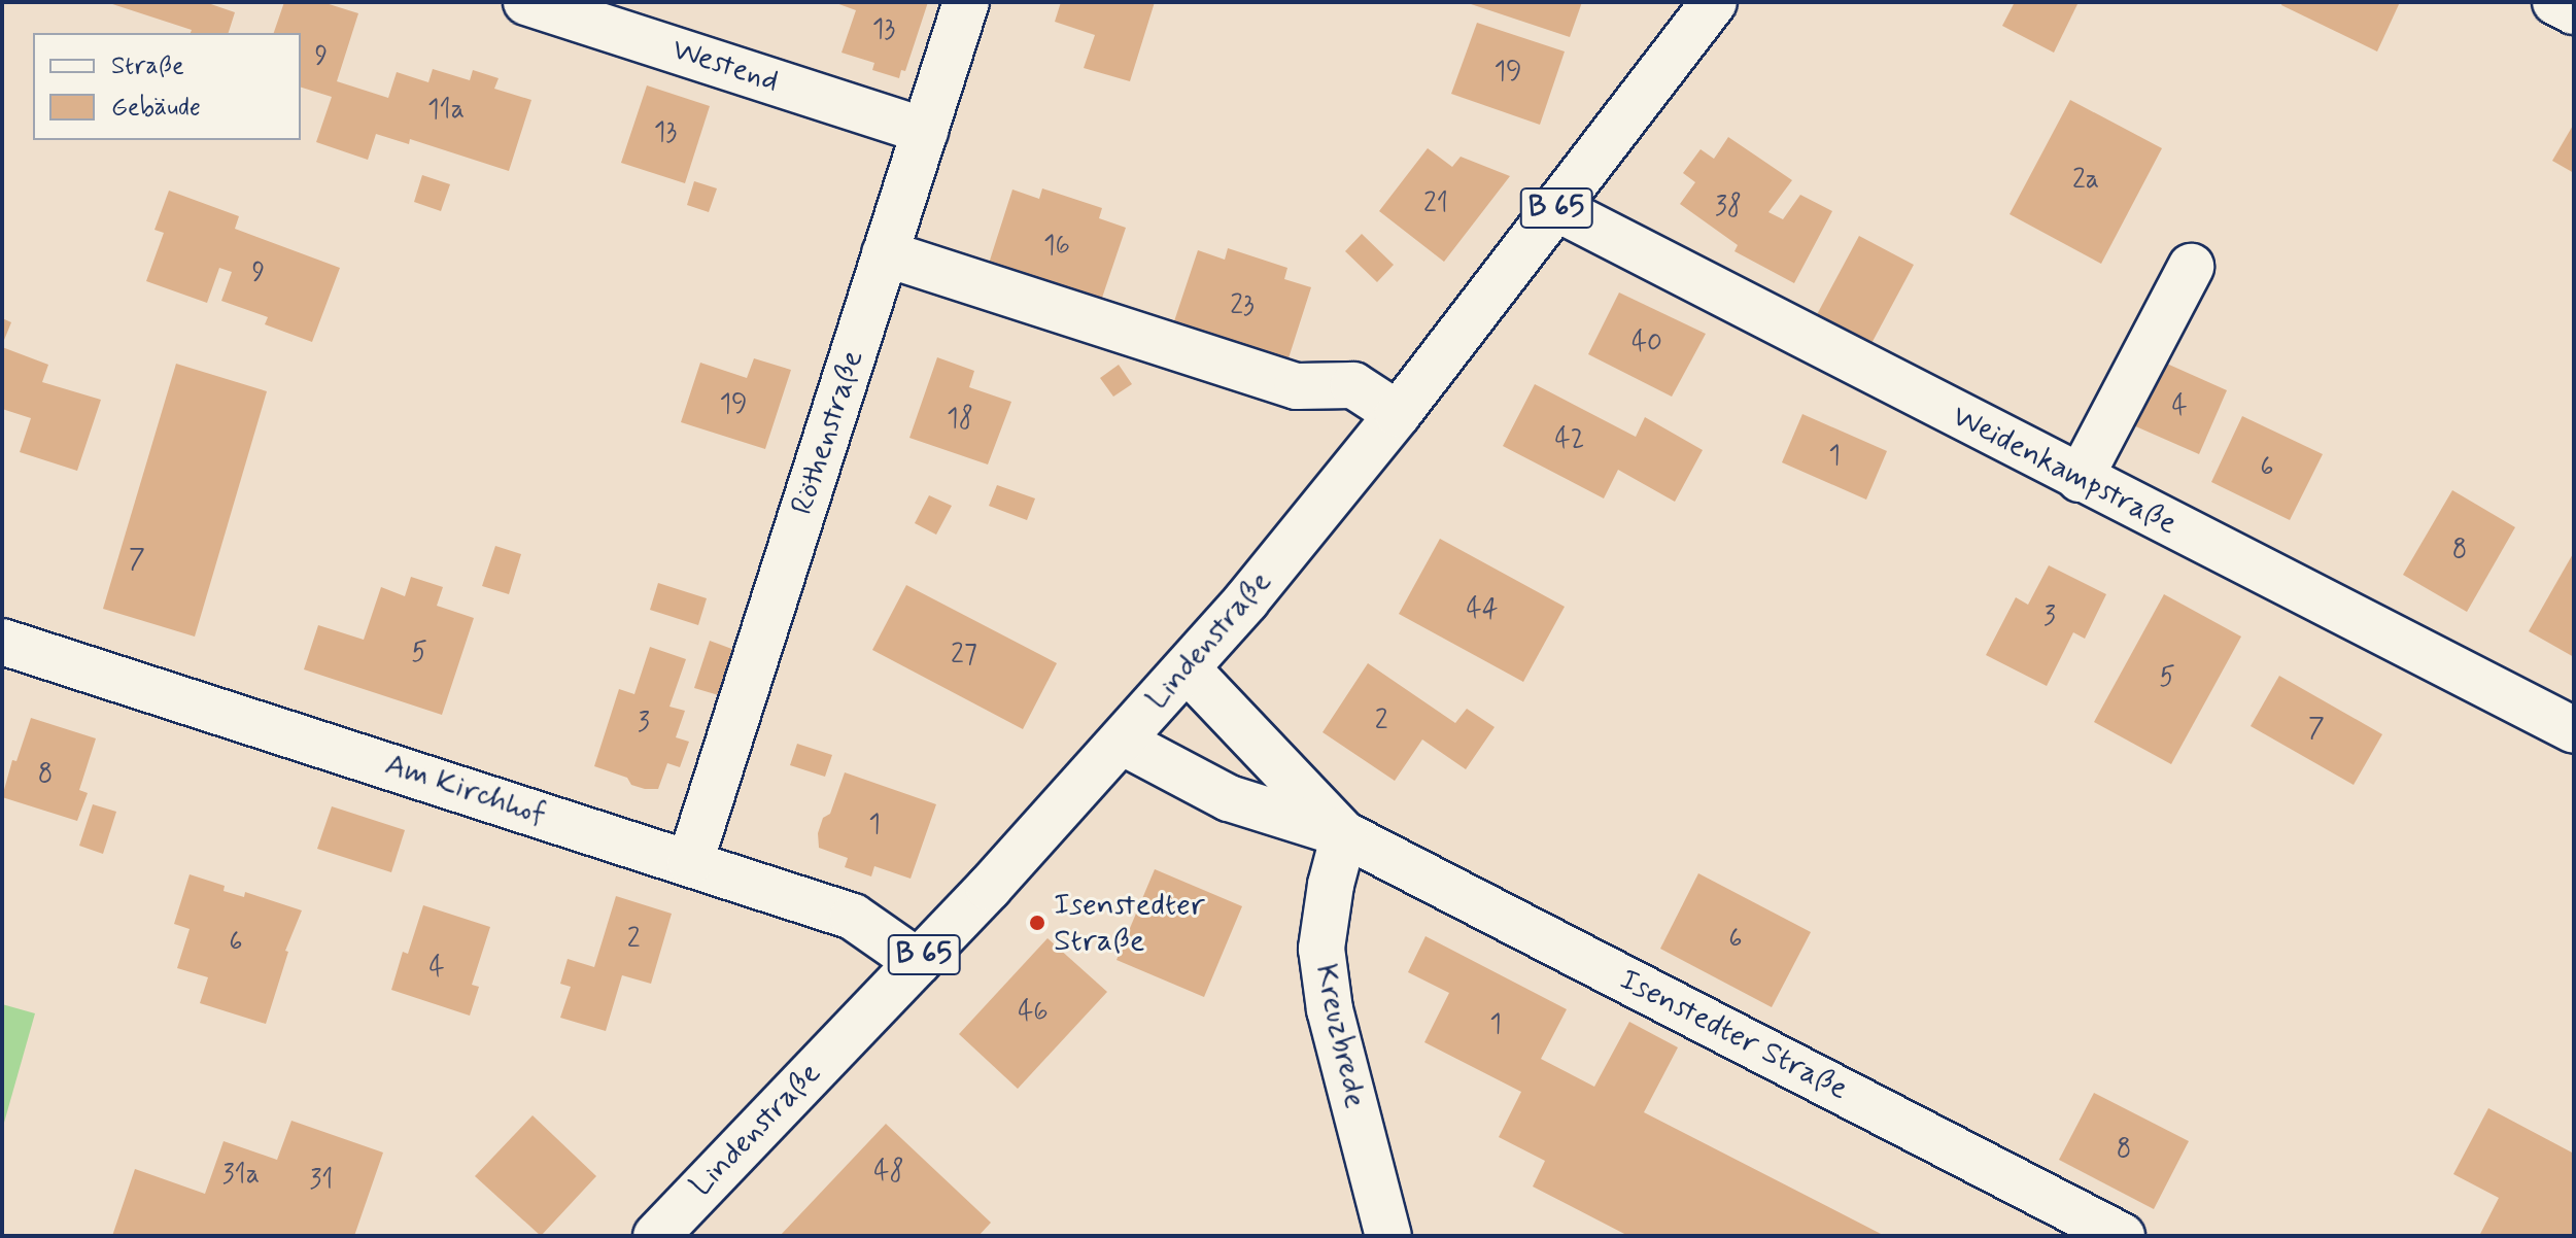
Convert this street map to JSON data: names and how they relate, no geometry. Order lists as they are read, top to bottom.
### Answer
{
  "streets": {
    "street": [
      "Westend",
      "B 65",
      "Röthenstraße",
      "Weidenkampstraße",
      "Lindenstraße",
      "Am Kirchhof",
      "Isenstedter Straße",
      "Kreuzbrede"
    ]
  },
  "crossings": [
    ["Westend", "Röthenstraße"],
    ["Röthenstraße", "Am Kirchhof"],
    ["Weidenkampstraße", "Lindenstraße"],
    ["Lindenstraße", "Am Kirchhof"],
    ["Lindenstraße", "Isenstedter Straße"],
    ["Isenstedter Straße", "Kreuzbrede"]
  ],
  "places": ["Isenstedter Straße"],
  "house_numbers": [
    "13",
    "9",
    "19",
    "11a",
    "13",
    "2a",
    "21",
    "38",
    "16",
    "9",
    "23",
    "40",
    "19",
    "4",
    "18",
    "42",
    "1",
    "6",
    "8",
    "7",
    "44",
    "3",
    "5",
    "27",
    "5",
    "2",
    "3",
    "7",
    "8",
    "1",
    "2",
    "6",
    "6",
    "4",
    "46",
    "1",
    "8",
    "48",
    "31a",
    "31"
  ],
  "legend": ["Straße", "Gebäude"]
}
